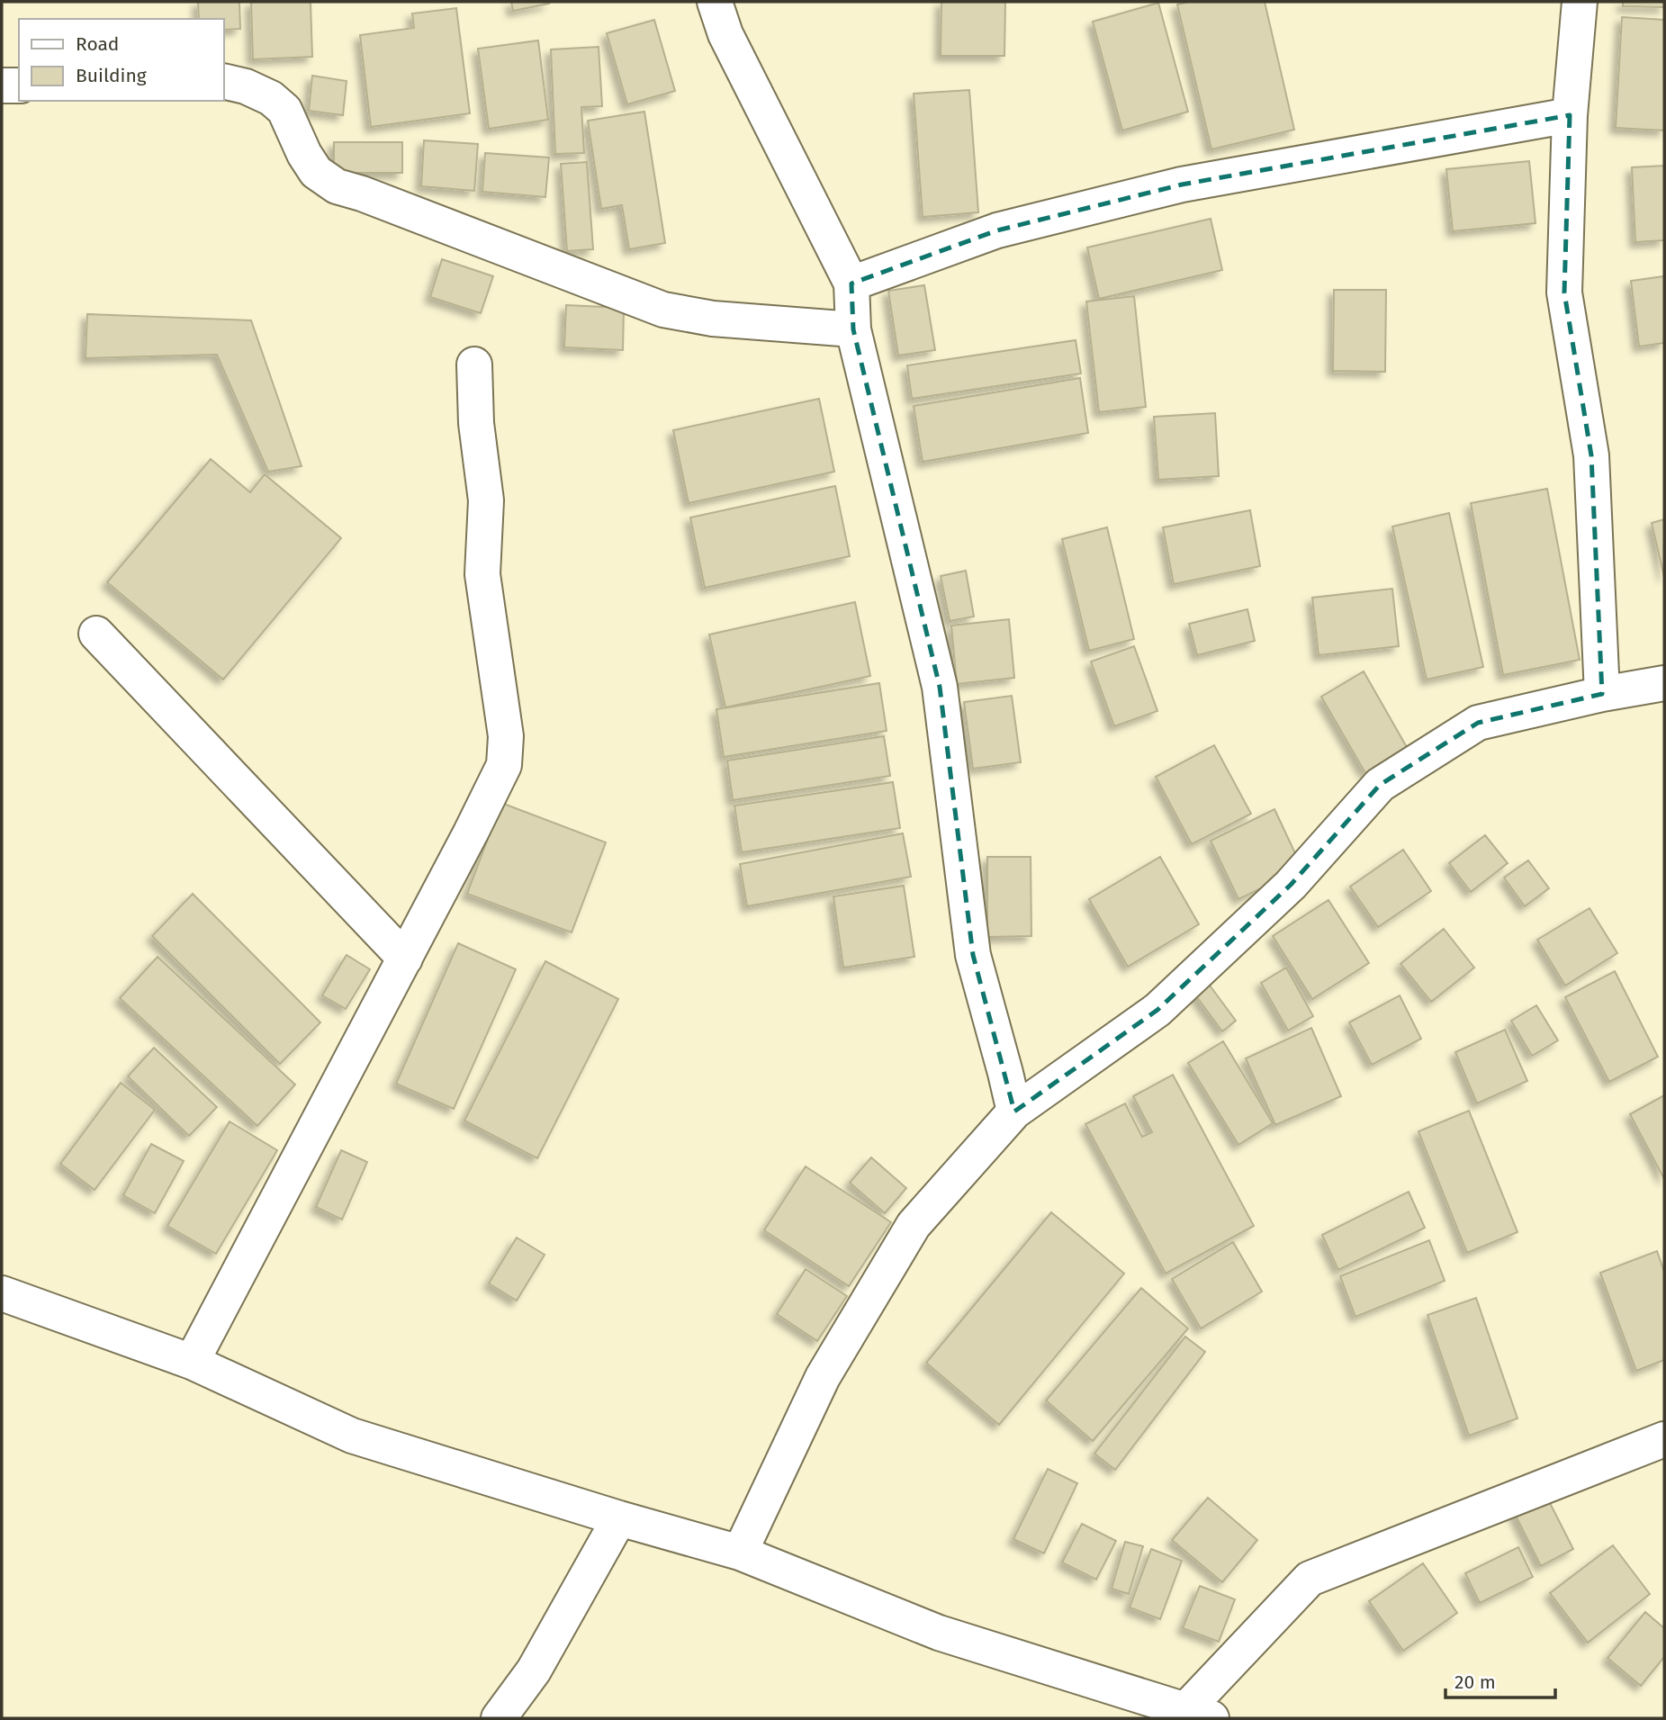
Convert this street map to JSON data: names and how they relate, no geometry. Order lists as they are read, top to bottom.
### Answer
{
  "legend": ["Road", "Building"],
  "scale_bar": "20 m"
}
